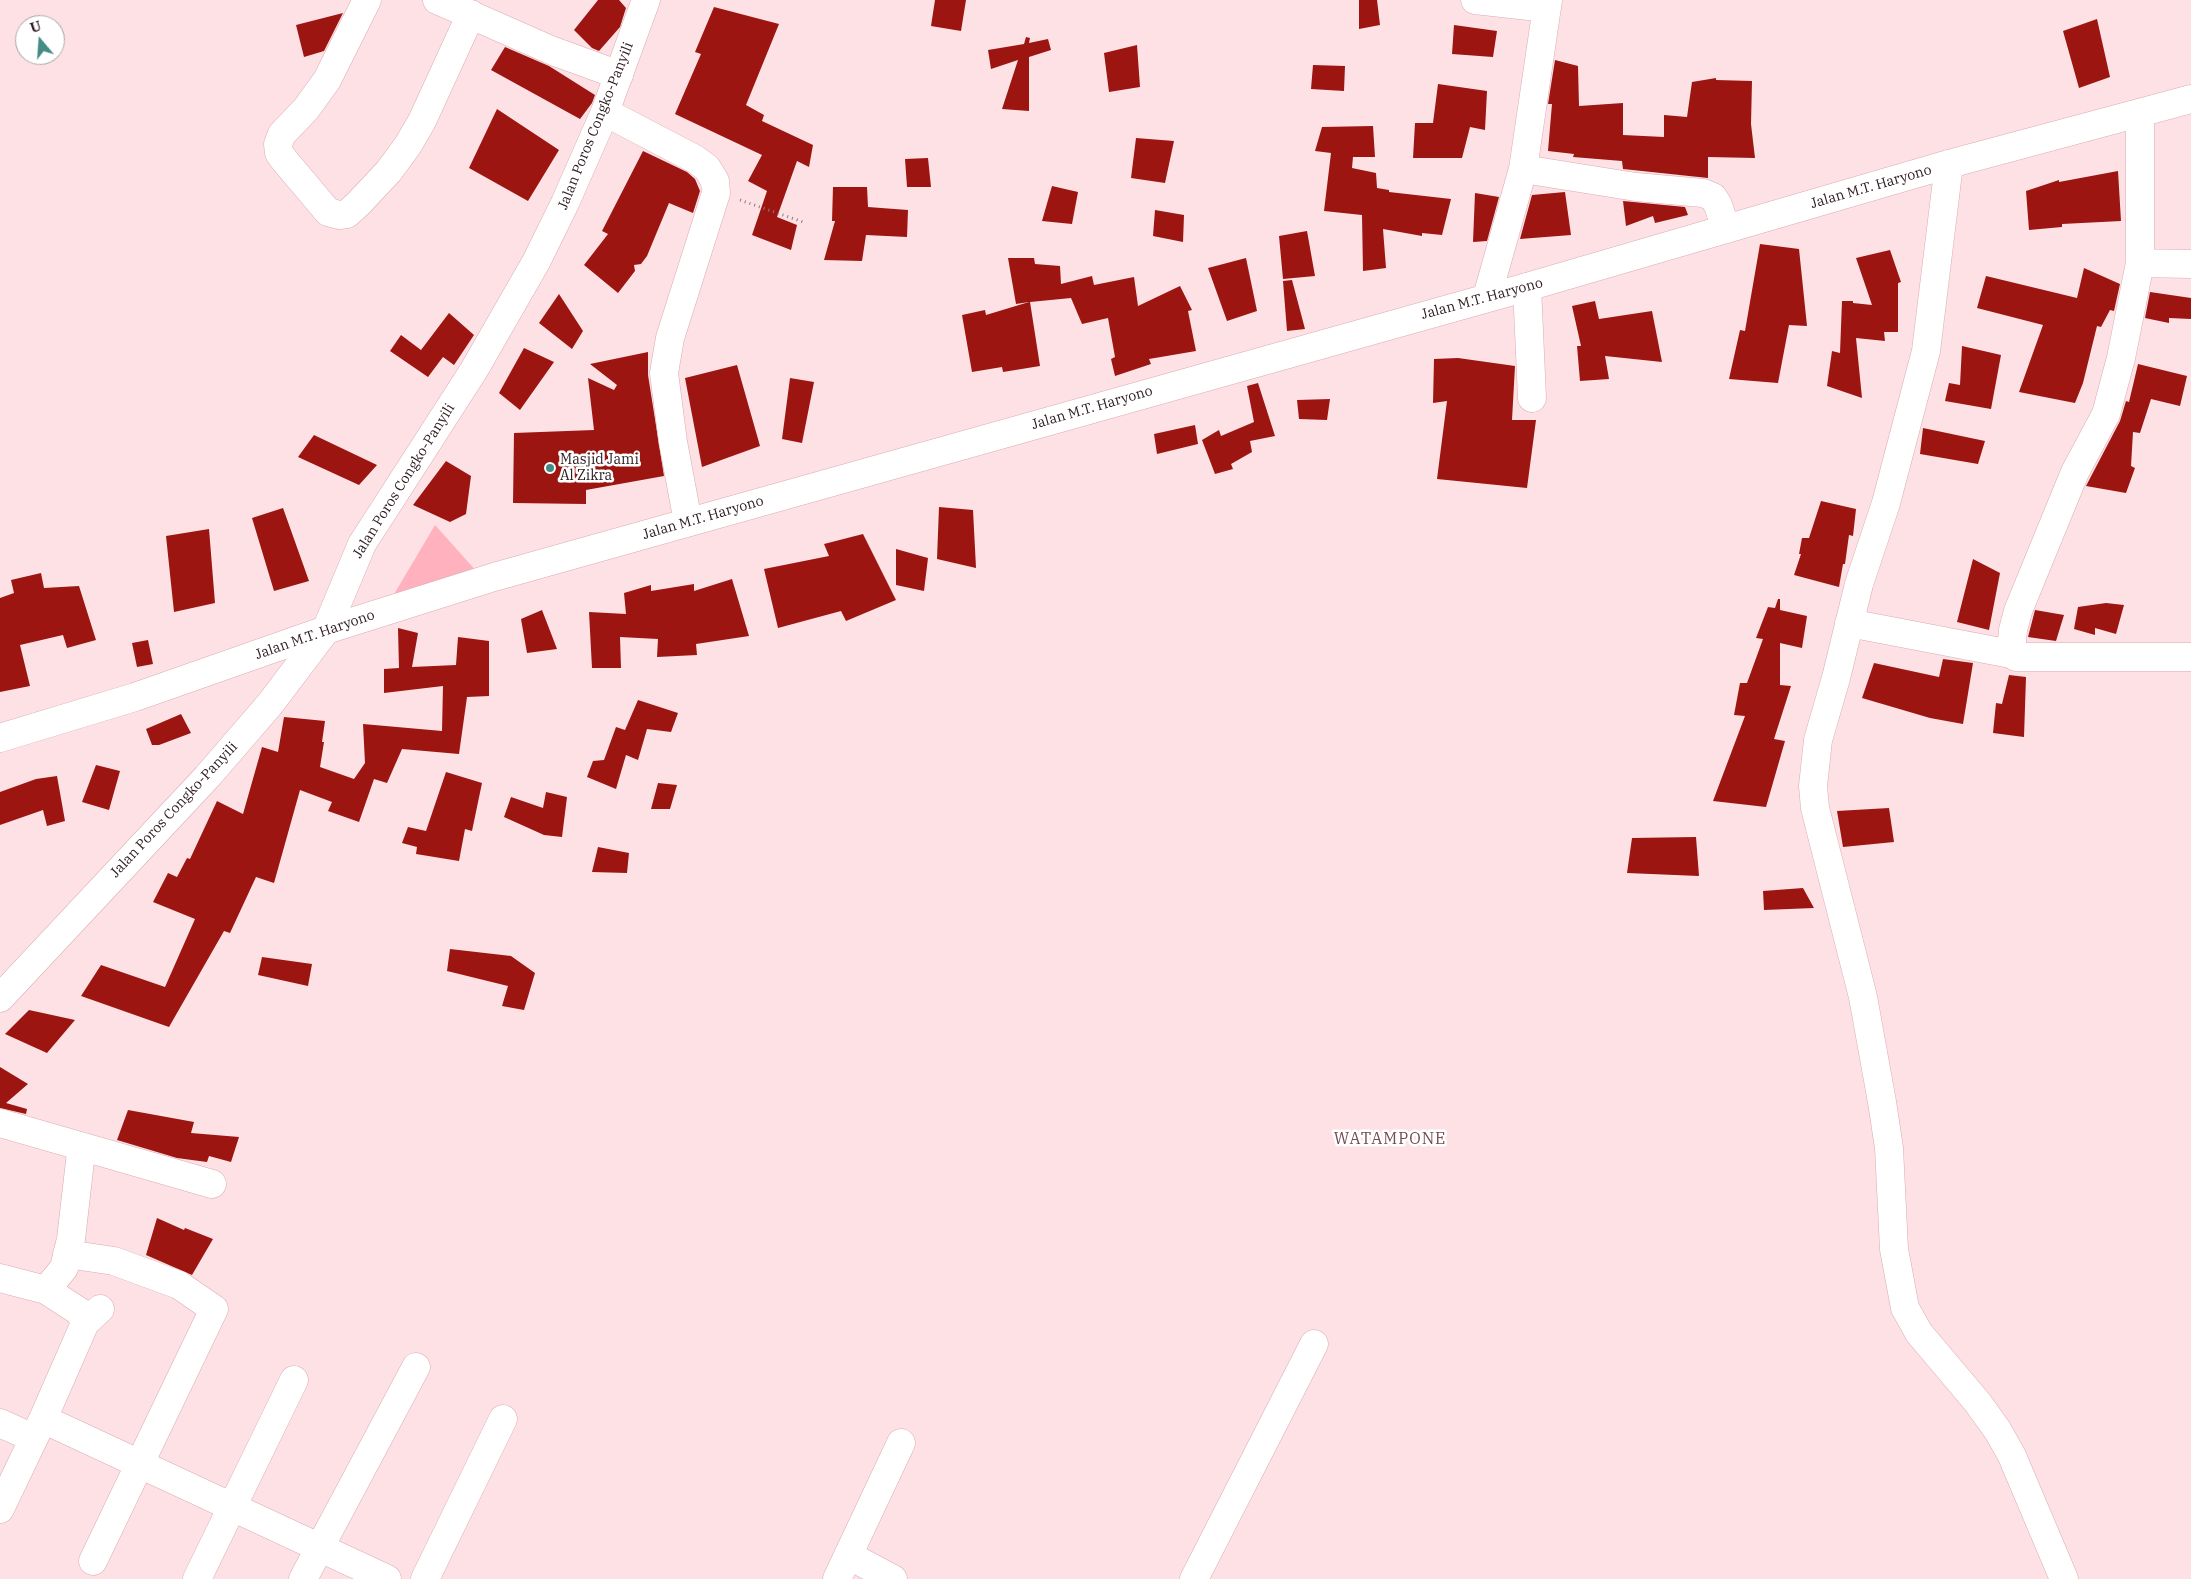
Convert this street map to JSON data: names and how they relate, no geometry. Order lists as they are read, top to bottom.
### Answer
{
  "streets": {
    "main road": ["Jalan Poros Congko-Panyili", "Jalan M.T. Haryono"]
  },
  "crossings": [
    ["Jalan Poros Congko-Panyili", "Jalan M.T. Haryono"]
  ],
  "districts": ["WATAMPONE"],
  "places": ["Masjid Jami Al Zikra"],
  "north": "top"
}
